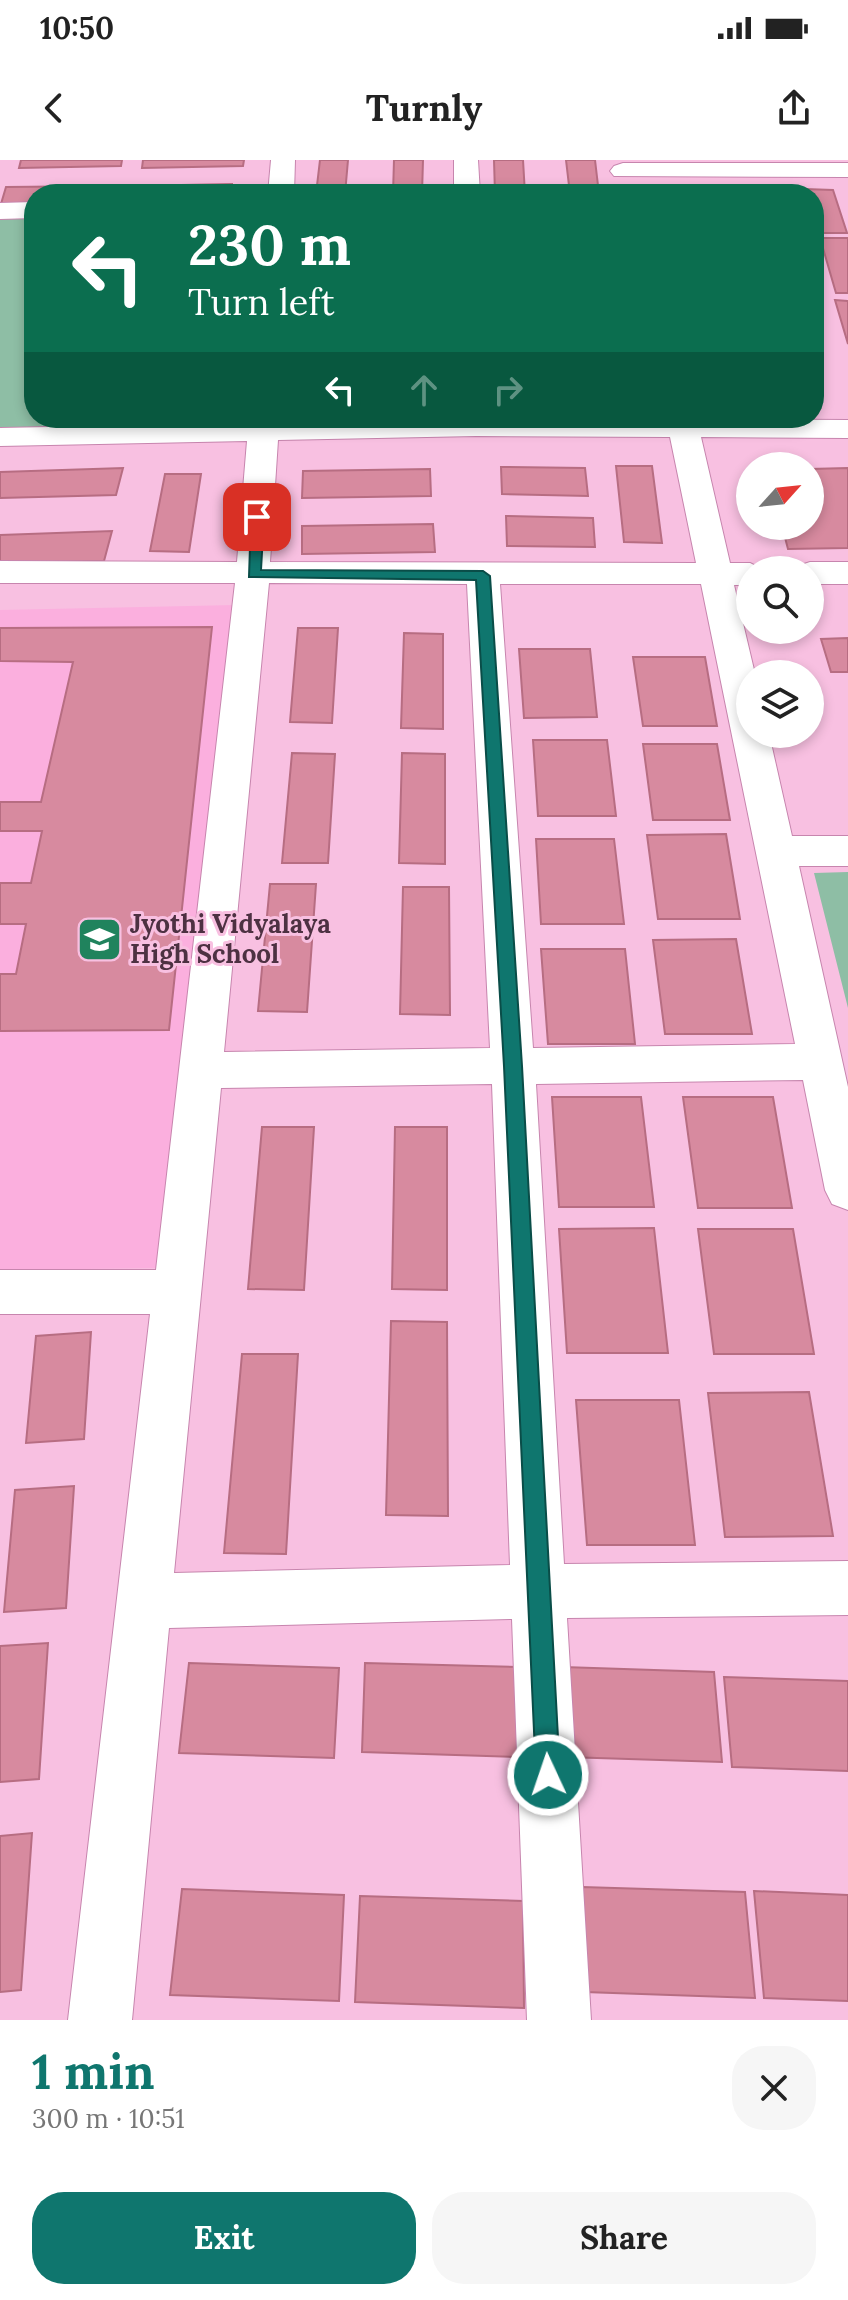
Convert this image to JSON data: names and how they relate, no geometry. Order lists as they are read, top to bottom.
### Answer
{
  "places": {
    "school or university": ["Jyothi Vidyalaya High School"]
  },
  "north": "top right",
  "page": {
    "status": "10:50",
    "header": "Turnly",
    "turn": ["230 m", "Turn left"],
    "heading": ["1 min", "300 m · 10:51"],
    "buttons": ["Exit", "Share"]
  }
}
